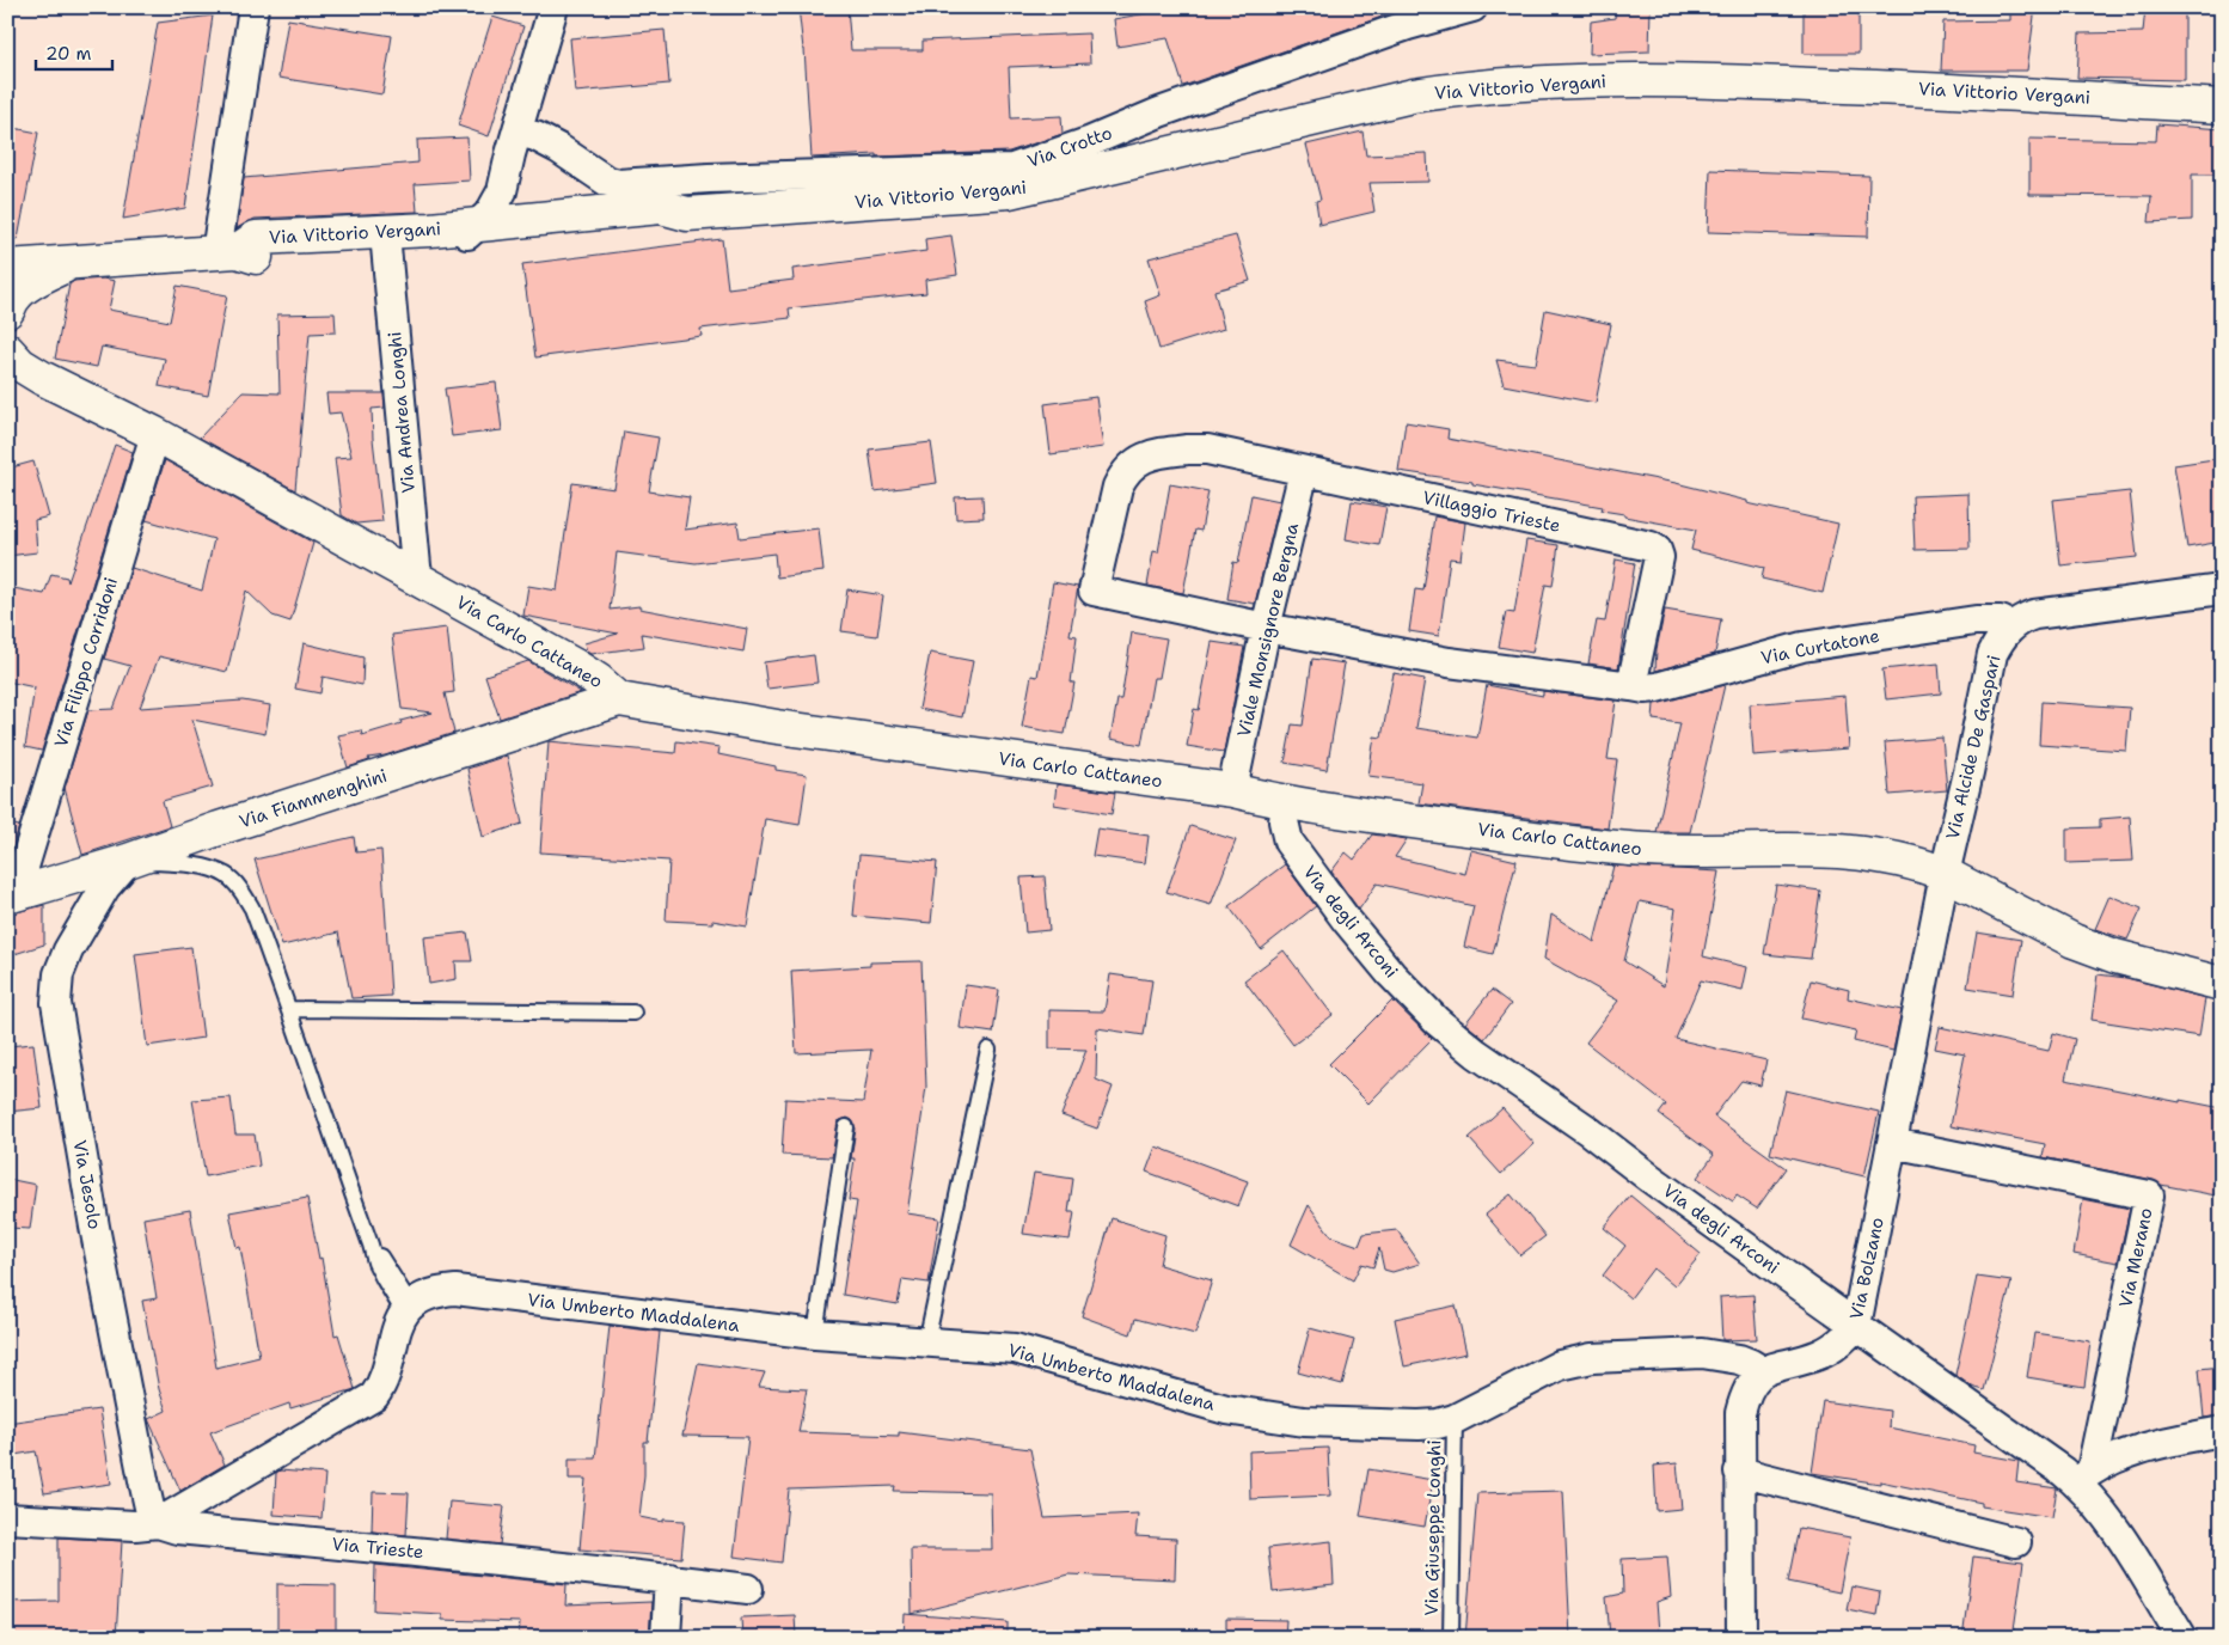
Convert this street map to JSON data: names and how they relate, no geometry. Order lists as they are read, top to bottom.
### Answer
{
  "streets": {
    "street": [
      "Via Vittorio Vergani",
      "Via Crotto",
      "Via Andrea Longhi",
      "Villaggio Trieste",
      "Viale Monsignore Bergna",
      "Via Carlo Cattaneo",
      "Via Curtatone",
      "Via Filippo Corridoni",
      "Via Alcide De Gaspari",
      "Via Fiammenghini",
      "Via degli Arconi",
      "Via Jesolo",
      "Via Merano",
      "Via Bolzano",
      "Via Umberto Maddalena",
      "Via Trieste"
    ],
    "lane": ["Via Giuseppe Longhi"]
  },
  "crossings": [
    ["Via Vittorio Vergani", "Via Andrea Longhi"],
    ["Via Andrea Longhi", "Via Carlo Cattaneo"],
    ["Villaggio Trieste", "Viale Monsignore Bergna"],
    ["Villaggio Trieste", "Via Curtatone"],
    ["Viale Monsignore Bergna", "Via Carlo Cattaneo"],
    ["Via Carlo Cattaneo", "Via Filippo Corridoni"],
    ["Via Carlo Cattaneo", "Via Alcide De Gaspari"],
    ["Via Carlo Cattaneo", "Via Fiammenghini"],
    ["Via Carlo Cattaneo", "Via degli Arconi"],
    ["Via Carlo Cattaneo", "Via Bolzano"],
    ["Via Curtatone", "Via Alcide De Gaspari"],
    ["Via Filippo Corridoni", "Via Fiammenghini"],
    ["Via Alcide De Gaspari", "Via Bolzano"],
    ["Via Fiammenghini", "Via Jesolo"],
    ["Via degli Arconi", "Via Merano"],
    ["Via degli Arconi", "Via Bolzano"],
    ["Via Jesolo", "Via Trieste"],
    ["Via Merano", "Via Bolzano"],
    ["Via Bolzano", "Via Umberto Maddalena"],
    ["Via Umberto Maddalena", "Via Giuseppe Longhi"]
  ],
  "scale_bar": "20 m"
}
